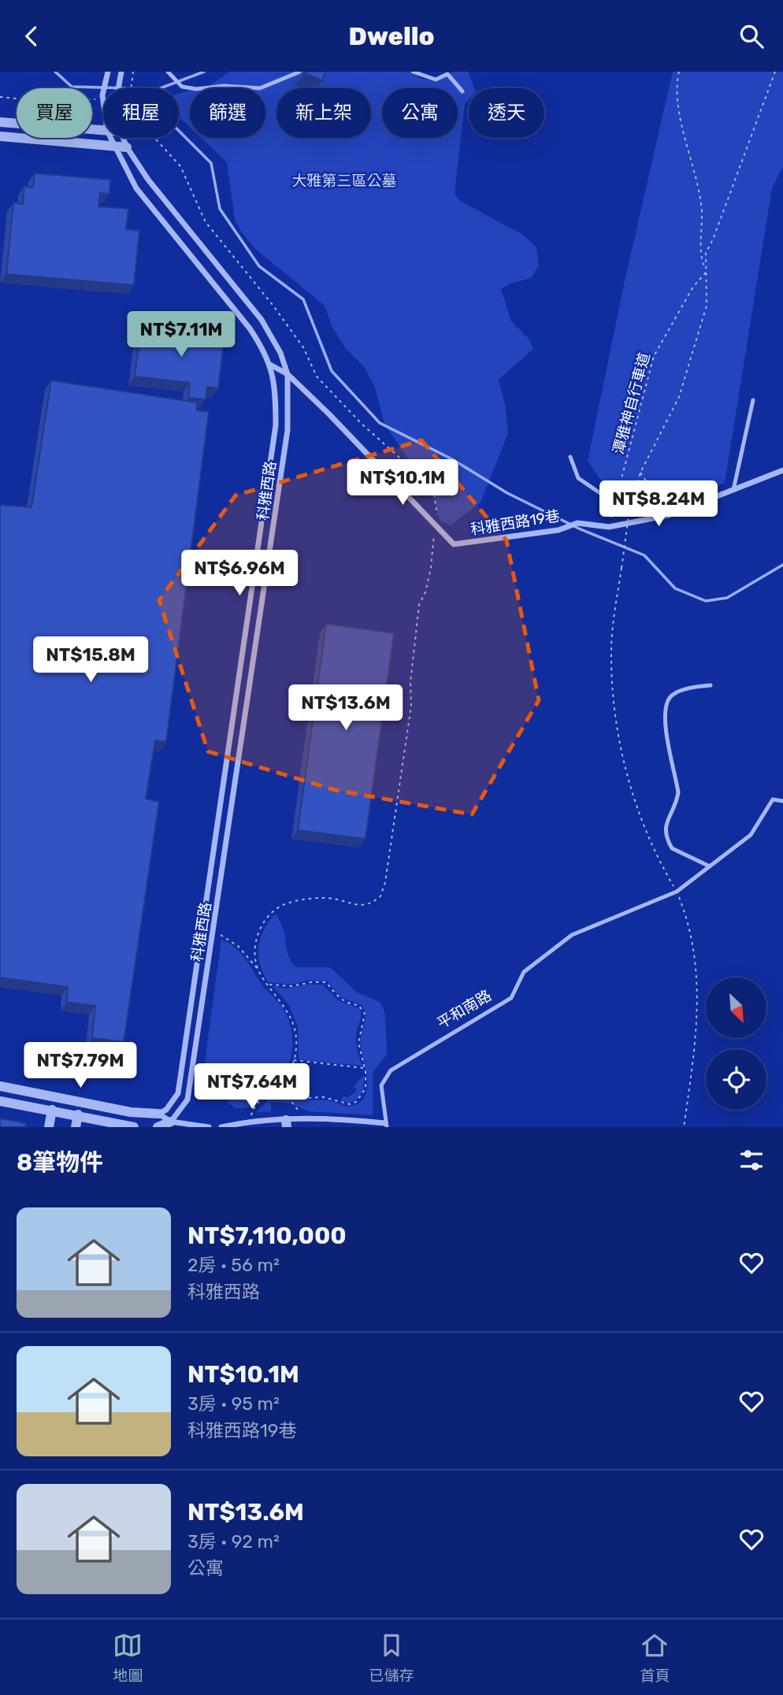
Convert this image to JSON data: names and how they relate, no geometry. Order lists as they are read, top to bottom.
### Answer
{
  "streets": {
    "street": ["科雅西路", "科雅西路19巷", "平和南路"],
    "path": ["潭雅神自行車道"]
  },
  "crossings": [
    ["潭雅神自行車道", "科雅西路19巷"],
    ["科雅西路", "科雅西路19巷"]
  ],
  "parks": ["大雅第三區公墓"],
  "north": "bottom right",
  "page": {
    "header": "Dwello",
    "chip": [
      "買屋",
      "租屋",
      "篩選",
      "新上架",
      "公寓",
      "透天"
    ],
    "price": [
      "NT$7.11M",
      "NT$10.1M",
      "NT$8.24M",
      "NT$6.96M",
      "NT$15.8M",
      "NT$13.6M",
      "NT$7.79M",
      "NT$7.64M"
    ],
    "heading": "8筆物件",
    "list": [
      {
        "name": "NT$7,110,000",
        "note": "2房 · 56 m² · 科雅西路"
      },
      {
        "name": "NT$10.1M",
        "note": "3房 · 95 m² · 科雅西路19巷"
      },
      {
        "name": "NT$13.6M",
        "note": "3房 · 92 m² · 公寓"
      }
    ],
    "tabs": ["地圖", "已儲存", "首頁"]
  }
}
